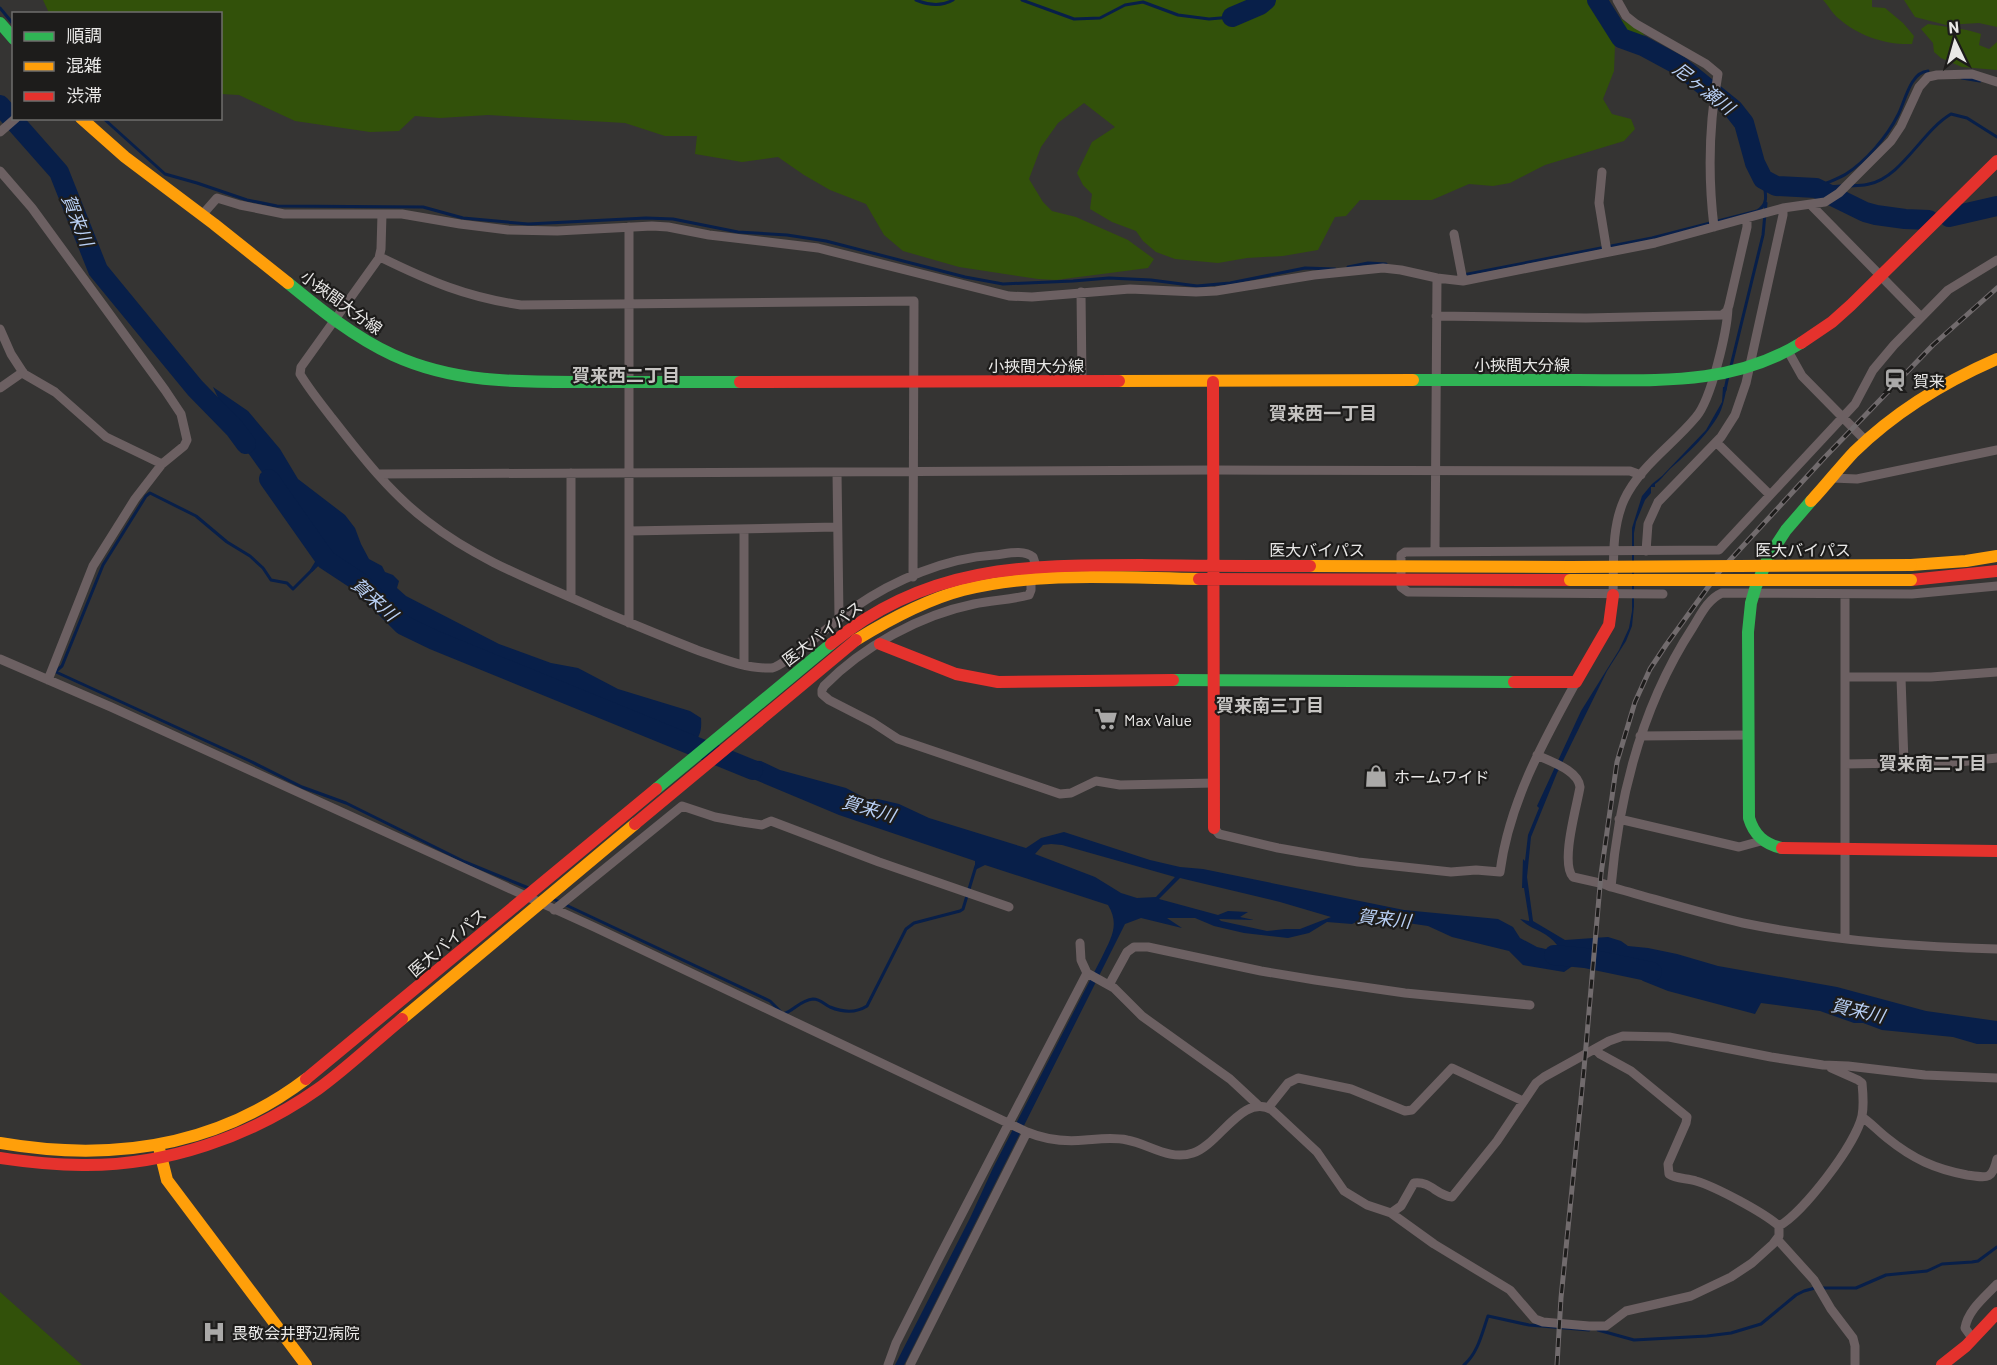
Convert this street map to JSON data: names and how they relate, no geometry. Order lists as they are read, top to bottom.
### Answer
{
  "streets": {
    "main road": ["小挾間大分線", "医大バイパス"]
  },
  "districts": [
    "賀来西二丁目",
    "賀来西一丁目",
    "賀来南三丁目",
    "賀来南二丁目"
  ],
  "water": ["尼ヶ瀬川", "賀来川"],
  "places": {
    "station": ["賀来"],
    "supermarket": ["Max Value"],
    "shop": ["ホームワイド"],
    "hospital": ["畏敬会井野辺病院"]
  },
  "legend": ["順調", "混雑", "渋滞"],
  "north": "top"
}
